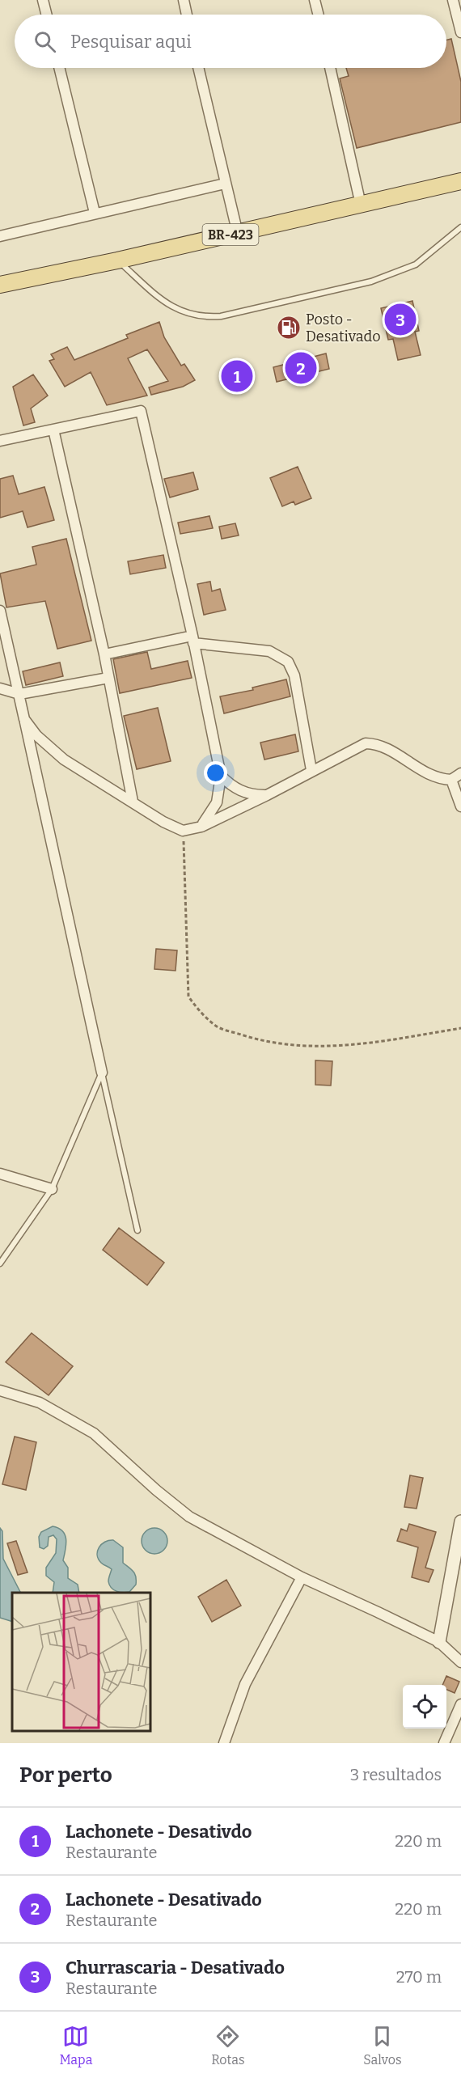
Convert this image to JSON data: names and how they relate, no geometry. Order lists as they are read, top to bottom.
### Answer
{
  "streets": {
    "main road": ["BR-423"]
  },
  "places": {
    "fuel station": ["Posto - Desativado"]
  },
  "page": {
    "search": "Pesquisar aqui",
    "pins": ["3", "2", "1"],
    "heading": ["Por perto", "3 resultados"],
    "list": [
      {
        "mark": "1",
        "name": "Lachonete - Desativdo",
        "note": "Restaurante",
        "value": "220 m"
      },
      {
        "mark": "2",
        "name": "Lachonete - Desativado",
        "note": "Restaurante",
        "value": "220 m"
      },
      {
        "mark": "3",
        "name": "Churrascaria - Desativado",
        "note": "Restaurante",
        "value": "270 m"
      }
    ],
    "nav": ["Mapa", "Rotas", "Salvos"]
  }
}
